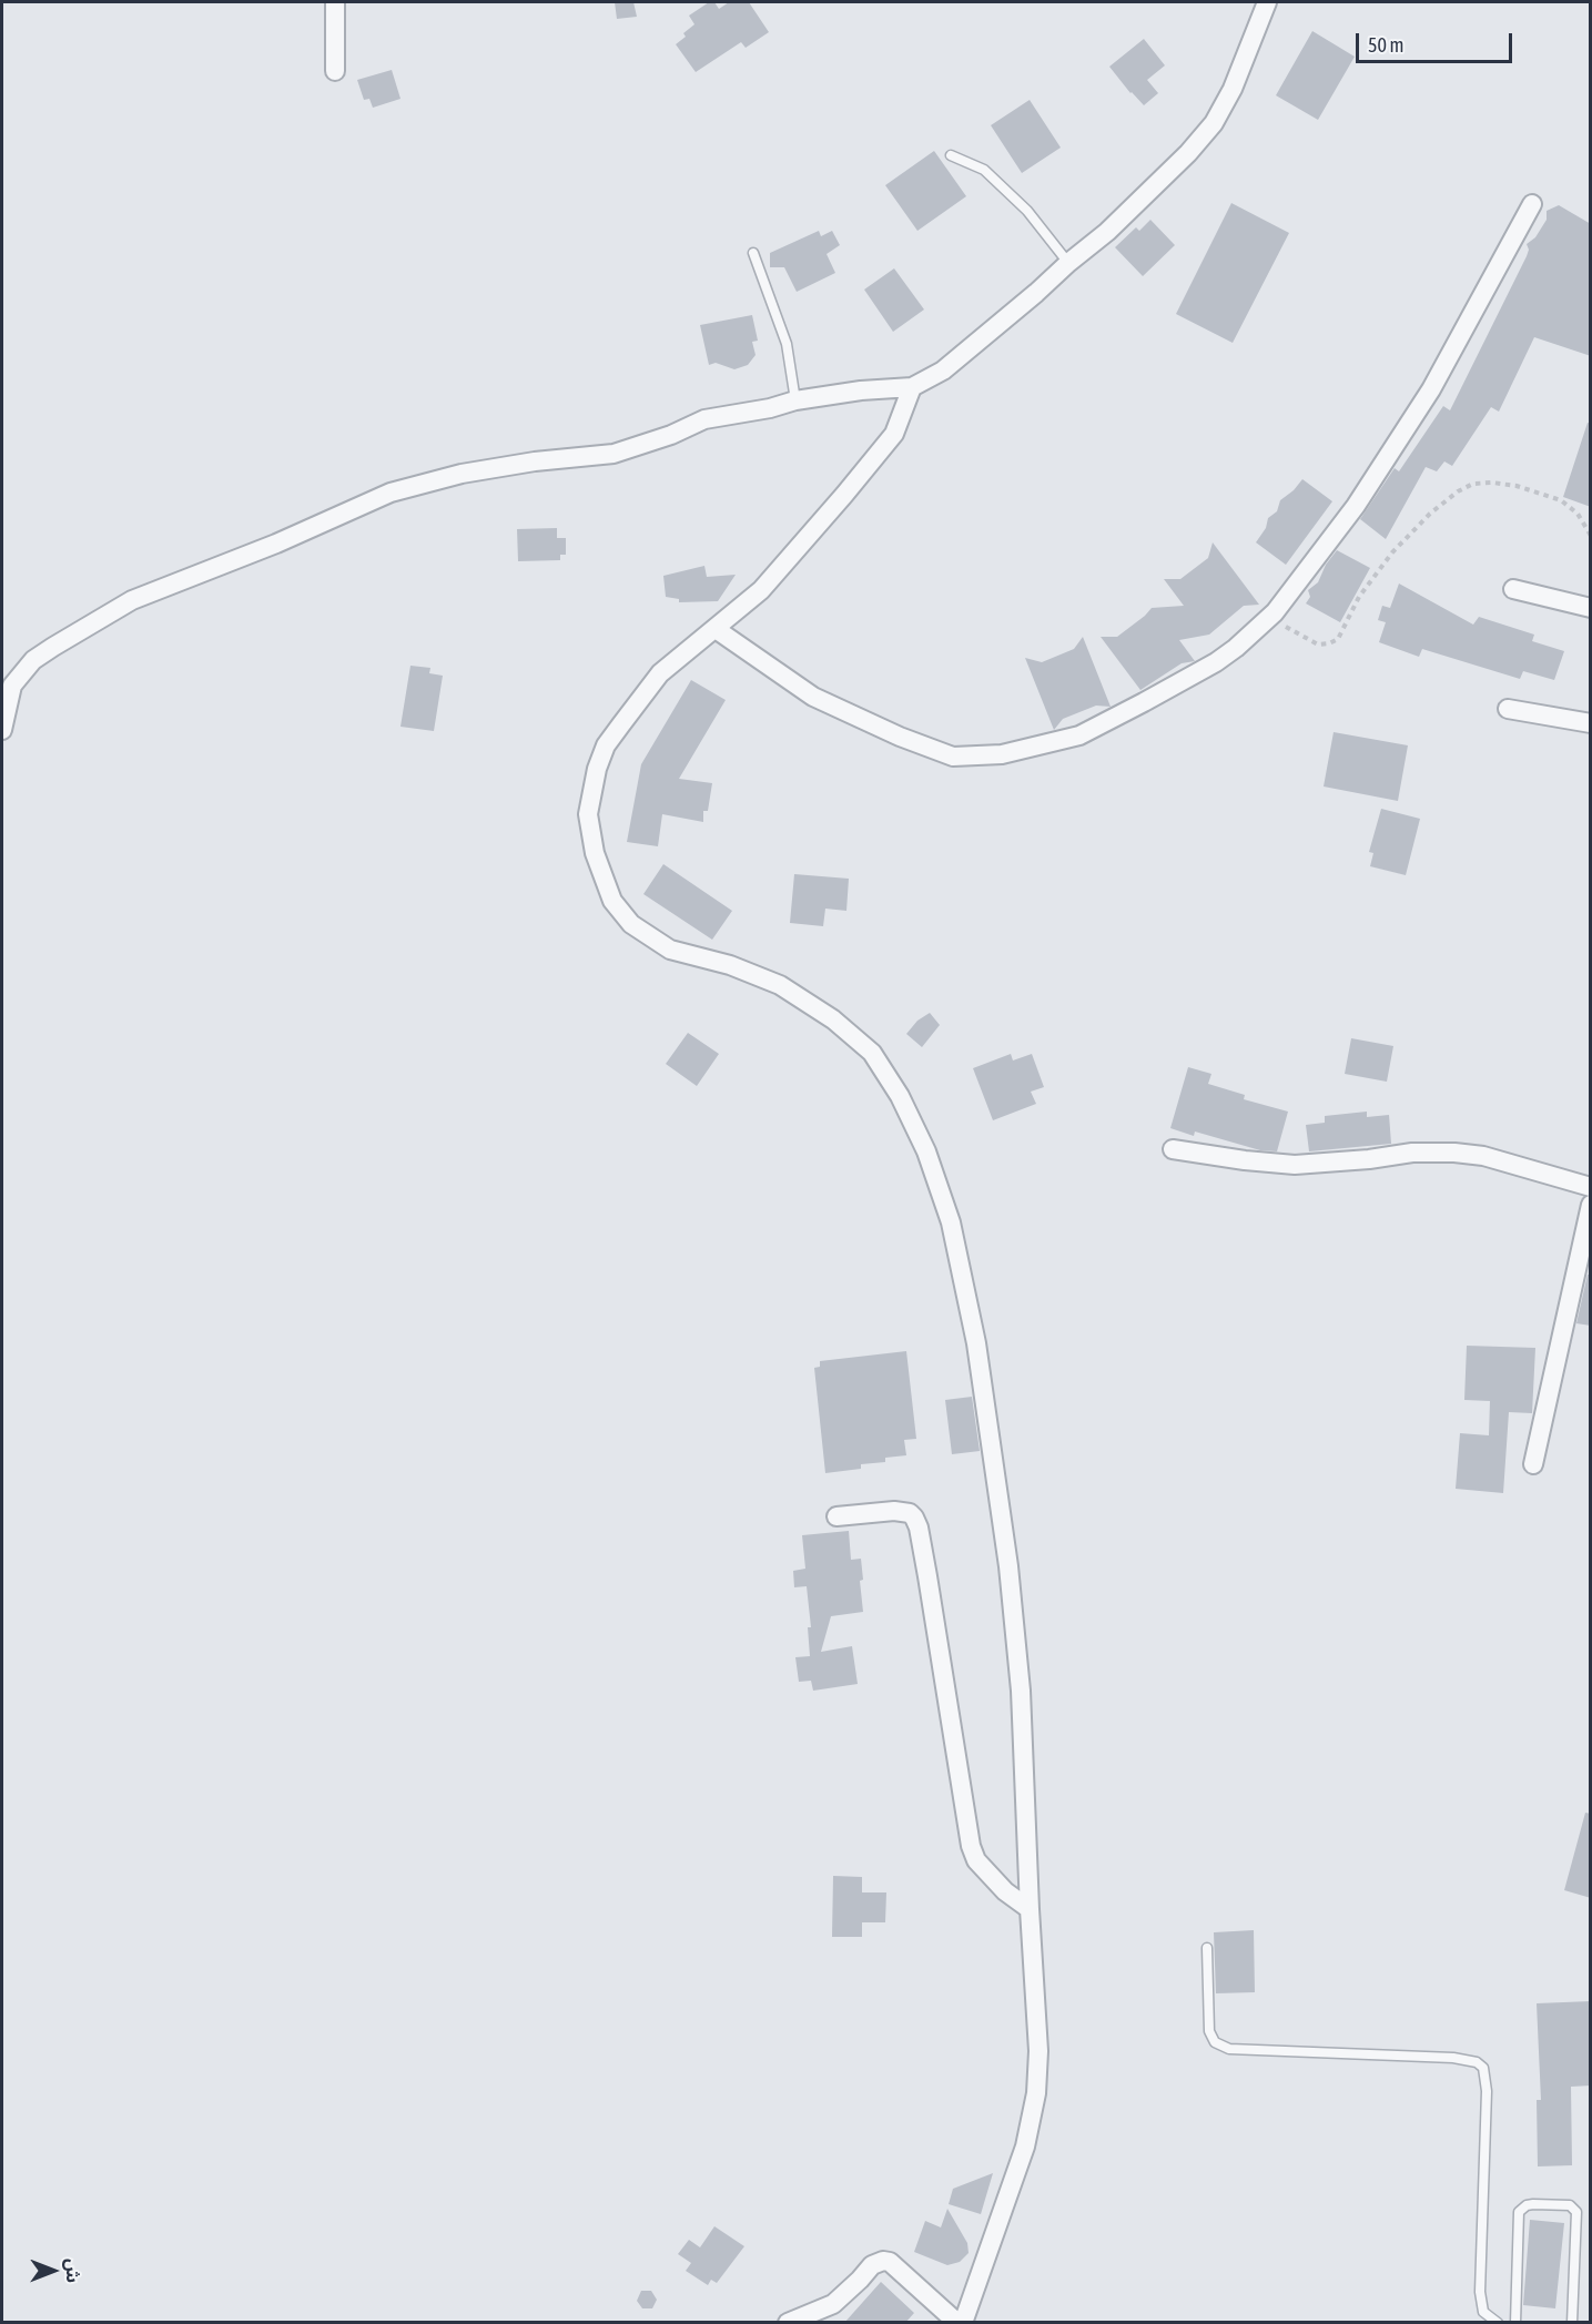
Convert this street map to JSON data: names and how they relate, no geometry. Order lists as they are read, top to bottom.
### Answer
{
  "scale_bar": "50 m",
  "north": "right"
}
